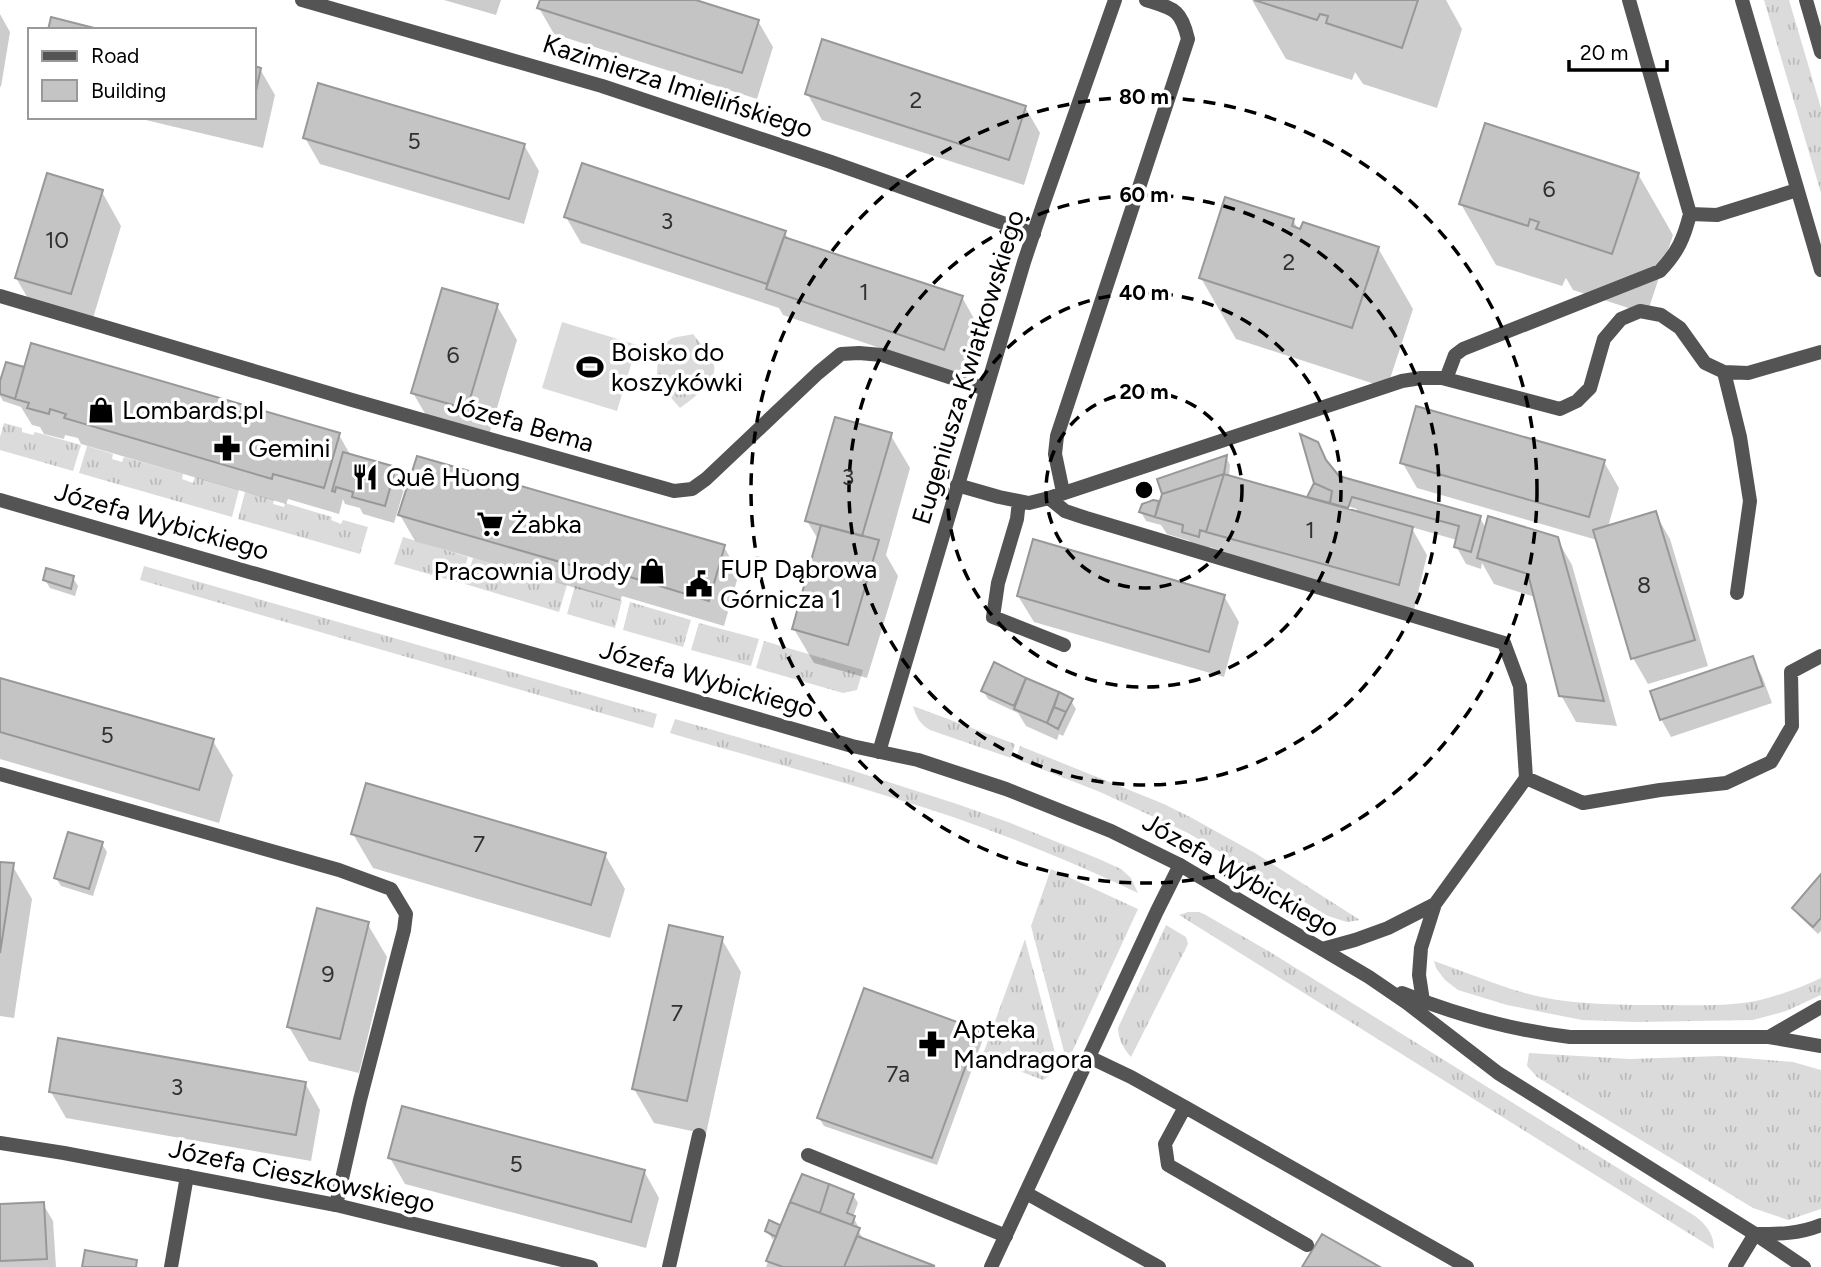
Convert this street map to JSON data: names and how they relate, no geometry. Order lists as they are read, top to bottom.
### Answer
{
  "streets": {
    "street": [
      "Kazimierza Imielińskiego",
      "Eugeniusza Kwiatkowskiego",
      "Józefa Bema",
      "Józefa Wybickiego",
      "Józefa Cieszkowskiego"
    ]
  },
  "crossings": [
    ["Kazimierza Imielińskiego", "Eugeniusza Kwiatkowskiego"],
    ["Eugeniusza Kwiatkowskiego", "Józefa Bema"],
    ["Eugeniusza Kwiatkowskiego", "Józefa Wybickiego"]
  ],
  "places": {
    "sports": ["Boisko do koszykówki"],
    "shop": ["Lombards.pl", "Pracownia Urody"],
    "pharmacy": ["Gemini", "Apteka Mandragora"],
    "restaurant": ["Quê Huong"],
    "supermarket": ["Żabka"],
    "public building": ["FUP Dąbrowa Górnicza 1"]
  },
  "house_numbers": [
    "2",
    "5",
    "6",
    "3",
    "10",
    "2",
    "1",
    "6",
    "3",
    "1",
    "8",
    "5",
    "7",
    "9",
    "7",
    "7a",
    "3",
    "5"
  ],
  "legend": ["Road", "Building"],
  "scale_bar": "20 m",
  "rings": [
    "80 m",
    "60 m",
    "40 m",
    "20 m"
  ]
}
